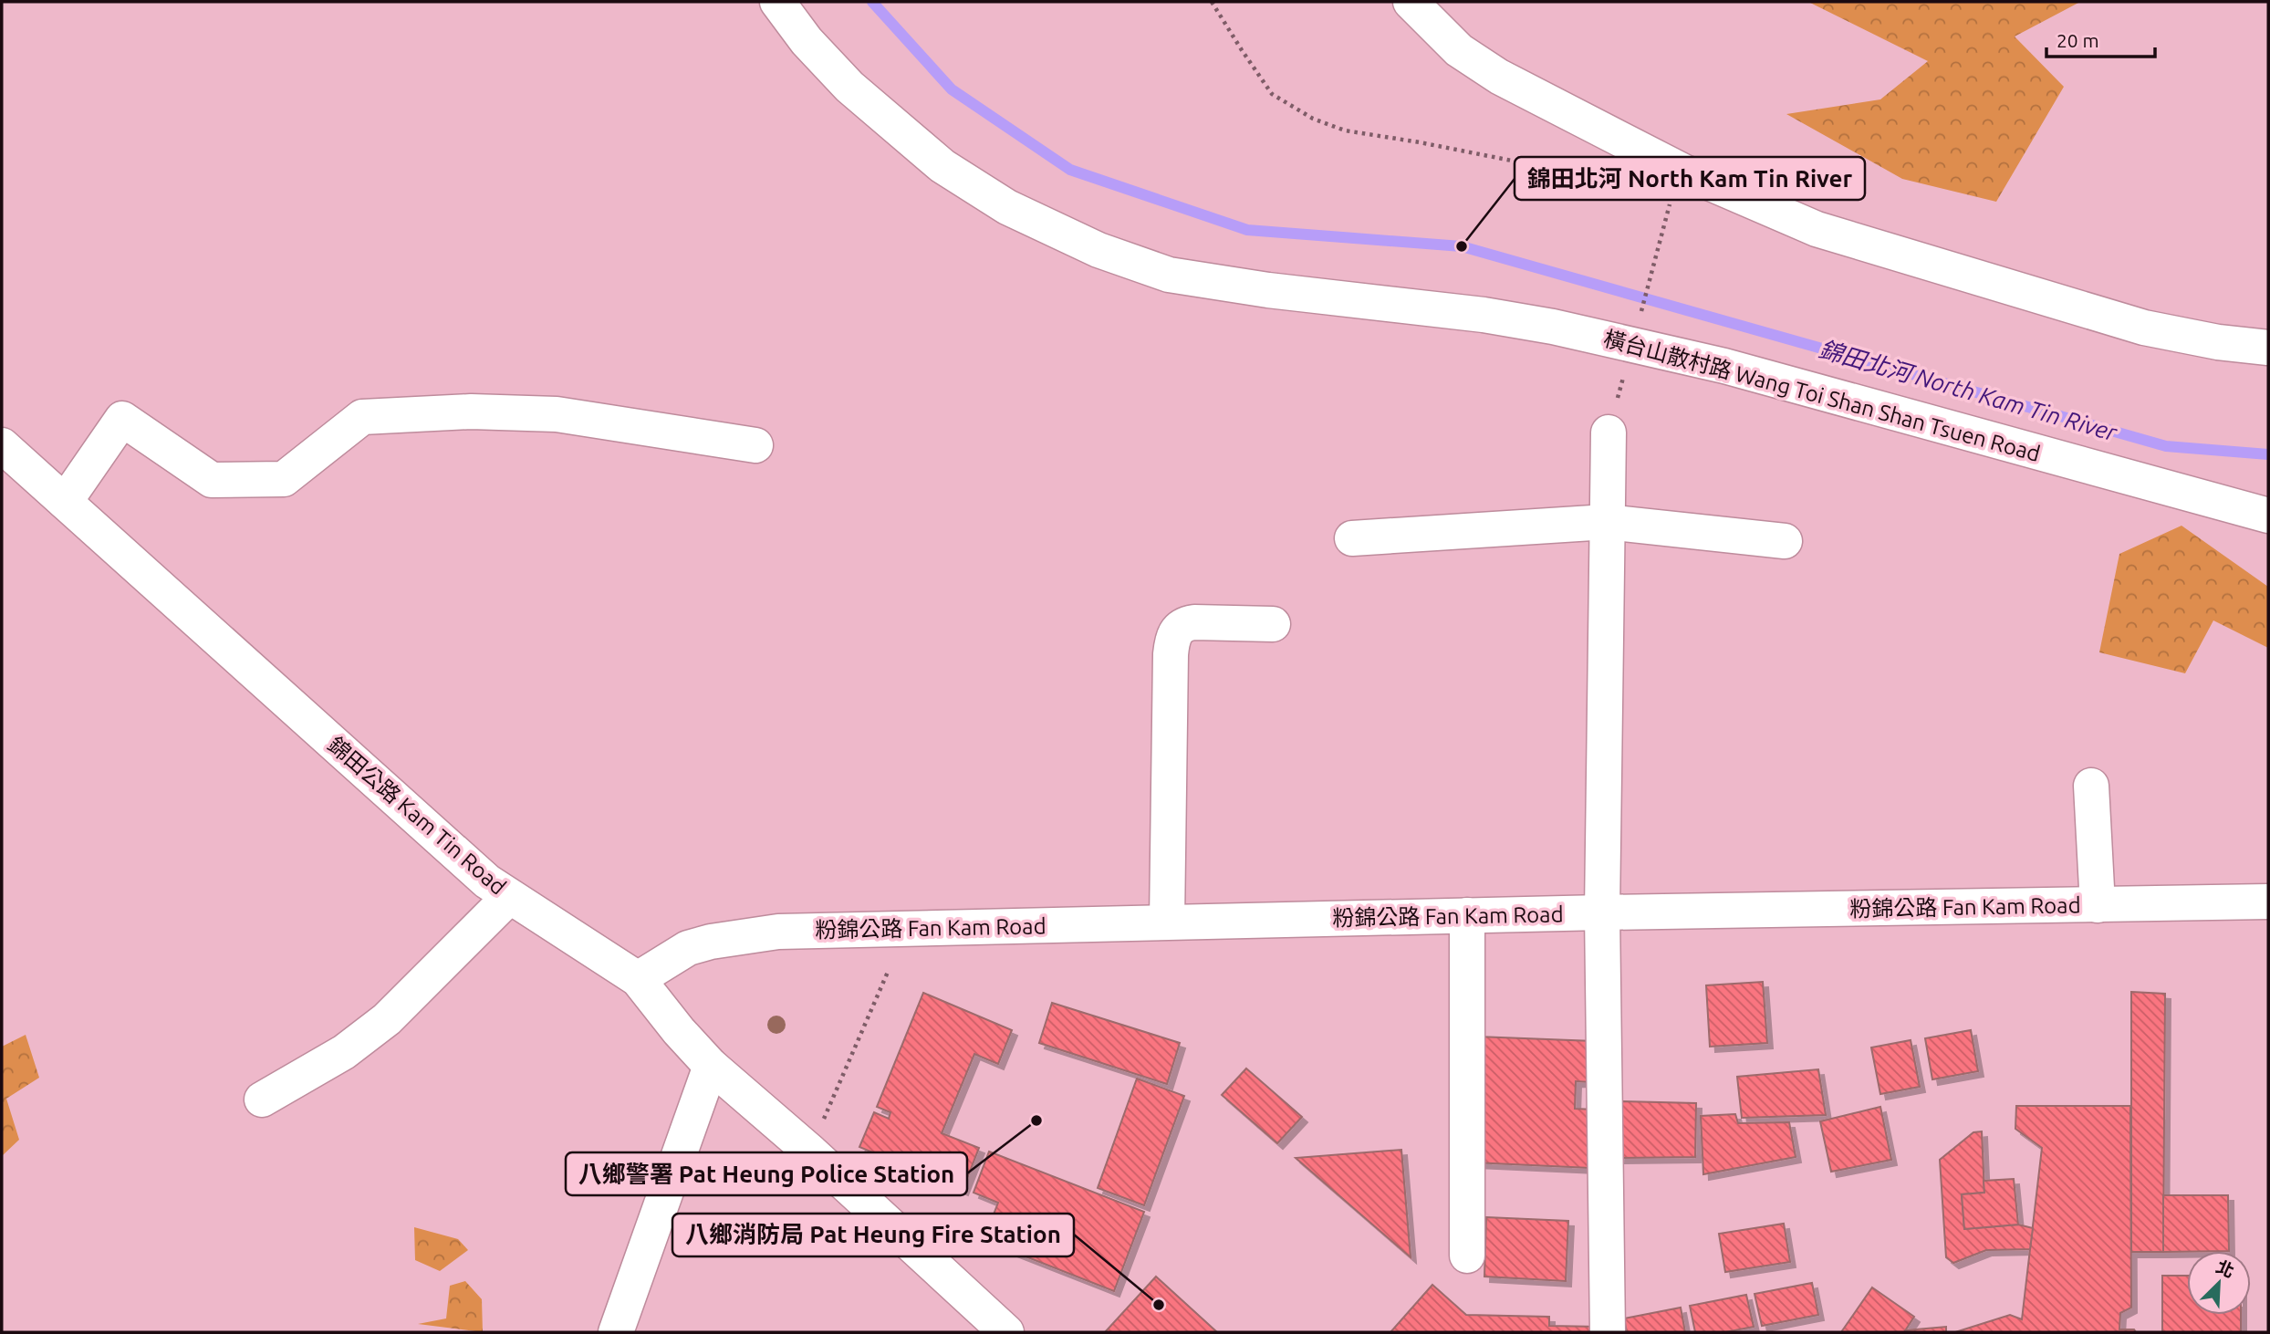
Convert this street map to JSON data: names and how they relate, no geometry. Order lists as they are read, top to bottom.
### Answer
{
  "streets": {
    "street": ["橫台山散村路 Wang Toi Shan Shan Tsuen Road", "錦田公路 Kam Tin Road", "粉錦公路 Fan Kam Road"]
  },
  "crossings": [
    ["錦田公路 Kam Tin Road", "粉錦公路 Fan Kam Road"]
  ],
  "water": ["錦田北河 North Kam Tin River"],
  "places": ["錦田北河 North Kam Tin River", "八鄉警署 Pat Heung Police Station", "八鄉消防局 Pat Heung Fire Station"],
  "scale_bar": "20 m",
  "north": "top right"
}
